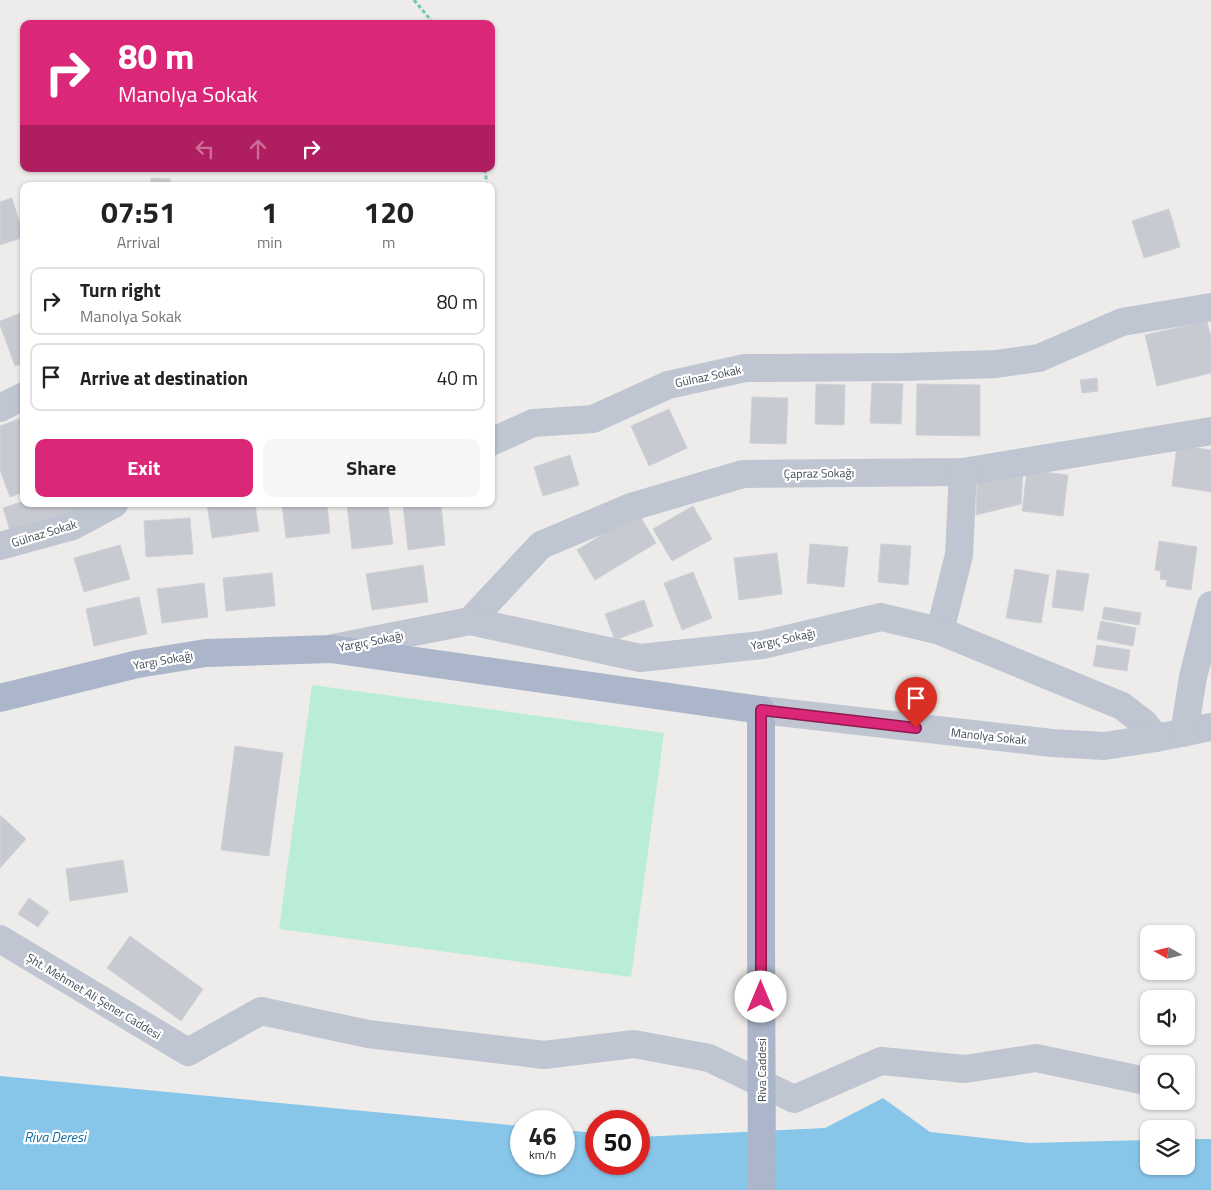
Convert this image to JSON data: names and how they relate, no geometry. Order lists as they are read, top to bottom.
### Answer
{
  "streets": {
    "main road": ["Yargı Sokağı", "Riva Caddesi"],
    "street": [
      "Gülnaz Sokak",
      "Çapraz Sokağı",
      "Yargıç Sokağı",
      "Manolya Sokak",
      "Şht. Mehmet Ali Şener Caddesi"
    ]
  },
  "crossings": [
    ["Çapraz Sokağı", "Yargıç Sokağı"],
    ["Yargıç Sokağı", "Yargı Sokağı"],
    ["Yargıç Sokağı", "Manolya Sokak"],
    ["Yargı Sokağı", "Manolya Sokak"],
    ["Yargı Sokağı", "Riva Caddesi"],
    ["Manolya Sokak", "Riva Caddesi"]
  ],
  "water": ["Riva Deresi"],
  "north": "left",
  "page": {
    "turn": ["80 m", "Manolya Sokak"],
    "eta": [
      "07:51",
      "Arrival",
      "1",
      "min",
      "120",
      "m"
    ],
    "list": [
      {
        "name": "Turn right",
        "note": "Manolya Sokak",
        "value": "80 m"
      },
      {
        "name": "Arrive at destination",
        "value": "40 m"
      }
    ],
    "buttons": ["Exit", "Share"],
    "speed": "46 km/h",
    "limit": "50"
  }
}
